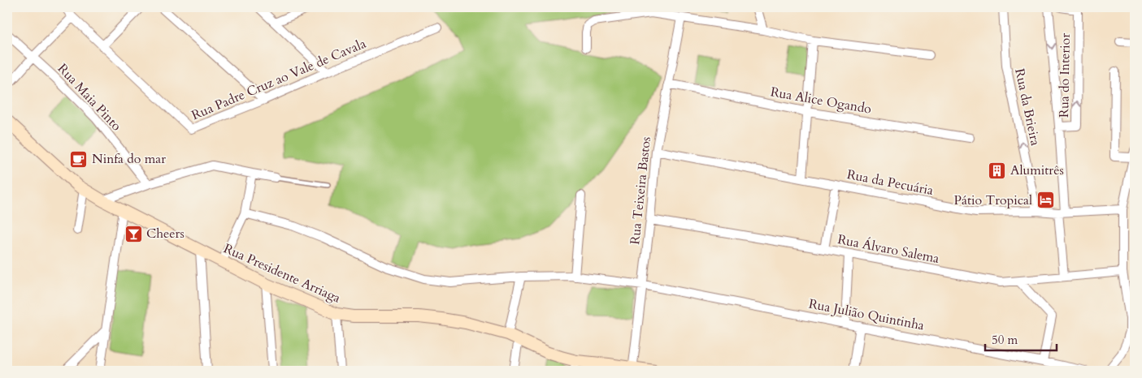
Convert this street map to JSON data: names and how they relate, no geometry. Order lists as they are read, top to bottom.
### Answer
{
  "streets": {
    "street": [
      "Rua do Interior",
      "Rua Padre Cruz ao Vale de Cavala",
      "Rua Maia Pinto",
      "Rua Alice Ogando",
      "Rua da Brieira",
      "Rua da Pecuária",
      "Rua Teixeira Bastos",
      "Rua Álvaro Salema",
      "Rua Presidente Arriaga",
      "Rua Julião Quintinha"
    ]
  },
  "crossings": [
    ["Rua do Interior", "Rua da Pecuária"],
    ["Rua do Interior", "Rua Álvaro Salema"],
    ["Rua Alice Ogando", "Rua Teixeira Bastos"],
    ["Rua da Brieira", "Rua da Pecuária"],
    ["Rua da Pecuária", "Rua Teixeira Bastos"],
    ["Rua Teixeira Bastos", "Rua Álvaro Salema"],
    ["Rua Teixeira Bastos", "Rua Presidente Arriaga"],
    ["Rua Teixeira Bastos", "Rua Julião Quintinha"]
  ],
  "one_way": ["Rua da Brieira"],
  "places": {
    "cafe": ["Ninfa do mar"],
    "building": ["Alumitrês"],
    "hotel": ["Pátio Tropical"],
    "bar": ["Cheers"]
  },
  "scale_bar": "50 m"
}
